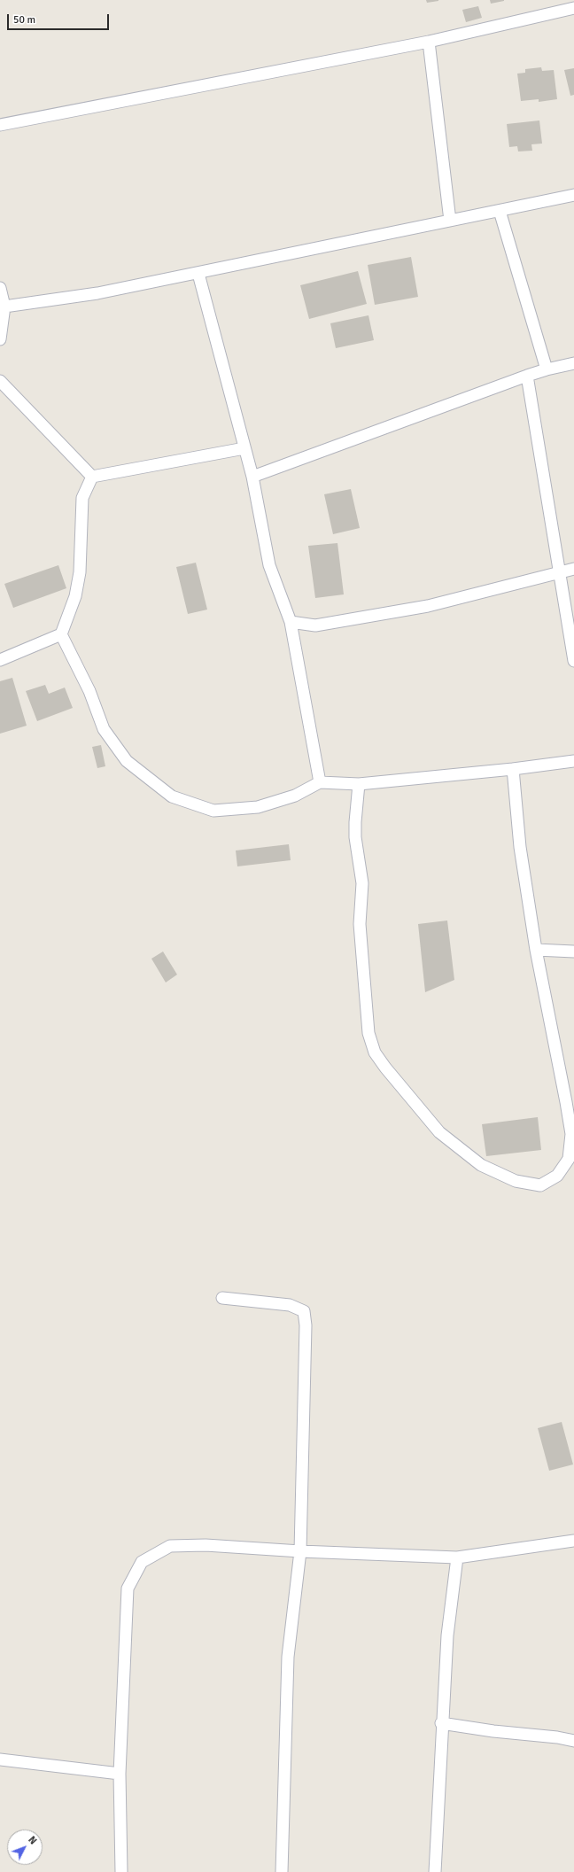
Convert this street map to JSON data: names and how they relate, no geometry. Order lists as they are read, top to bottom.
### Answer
{
  "scale_bar": "50 m",
  "north": "top right"
}
